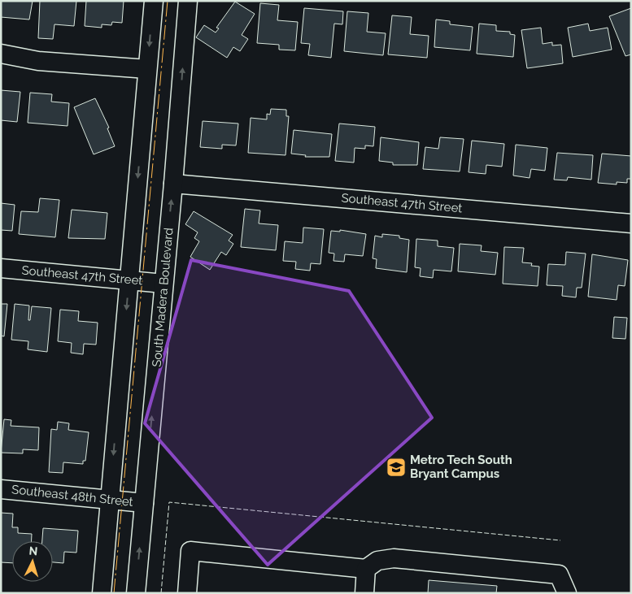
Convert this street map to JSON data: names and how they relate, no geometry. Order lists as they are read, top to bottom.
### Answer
{
  "streets": {
    "street": ["Southeast 47th Street", "South Madera Boulevard", "Southeast 48th Street"]
  },
  "crossings": [
    ["Southeast 47th Street", "South Madera Boulevard"],
    ["South Madera Boulevard", "Southeast 48th Street"]
  ],
  "places": {
    "school or university": ["Metro Tech South Bryant Campus"]
  },
  "north": "top"
}
